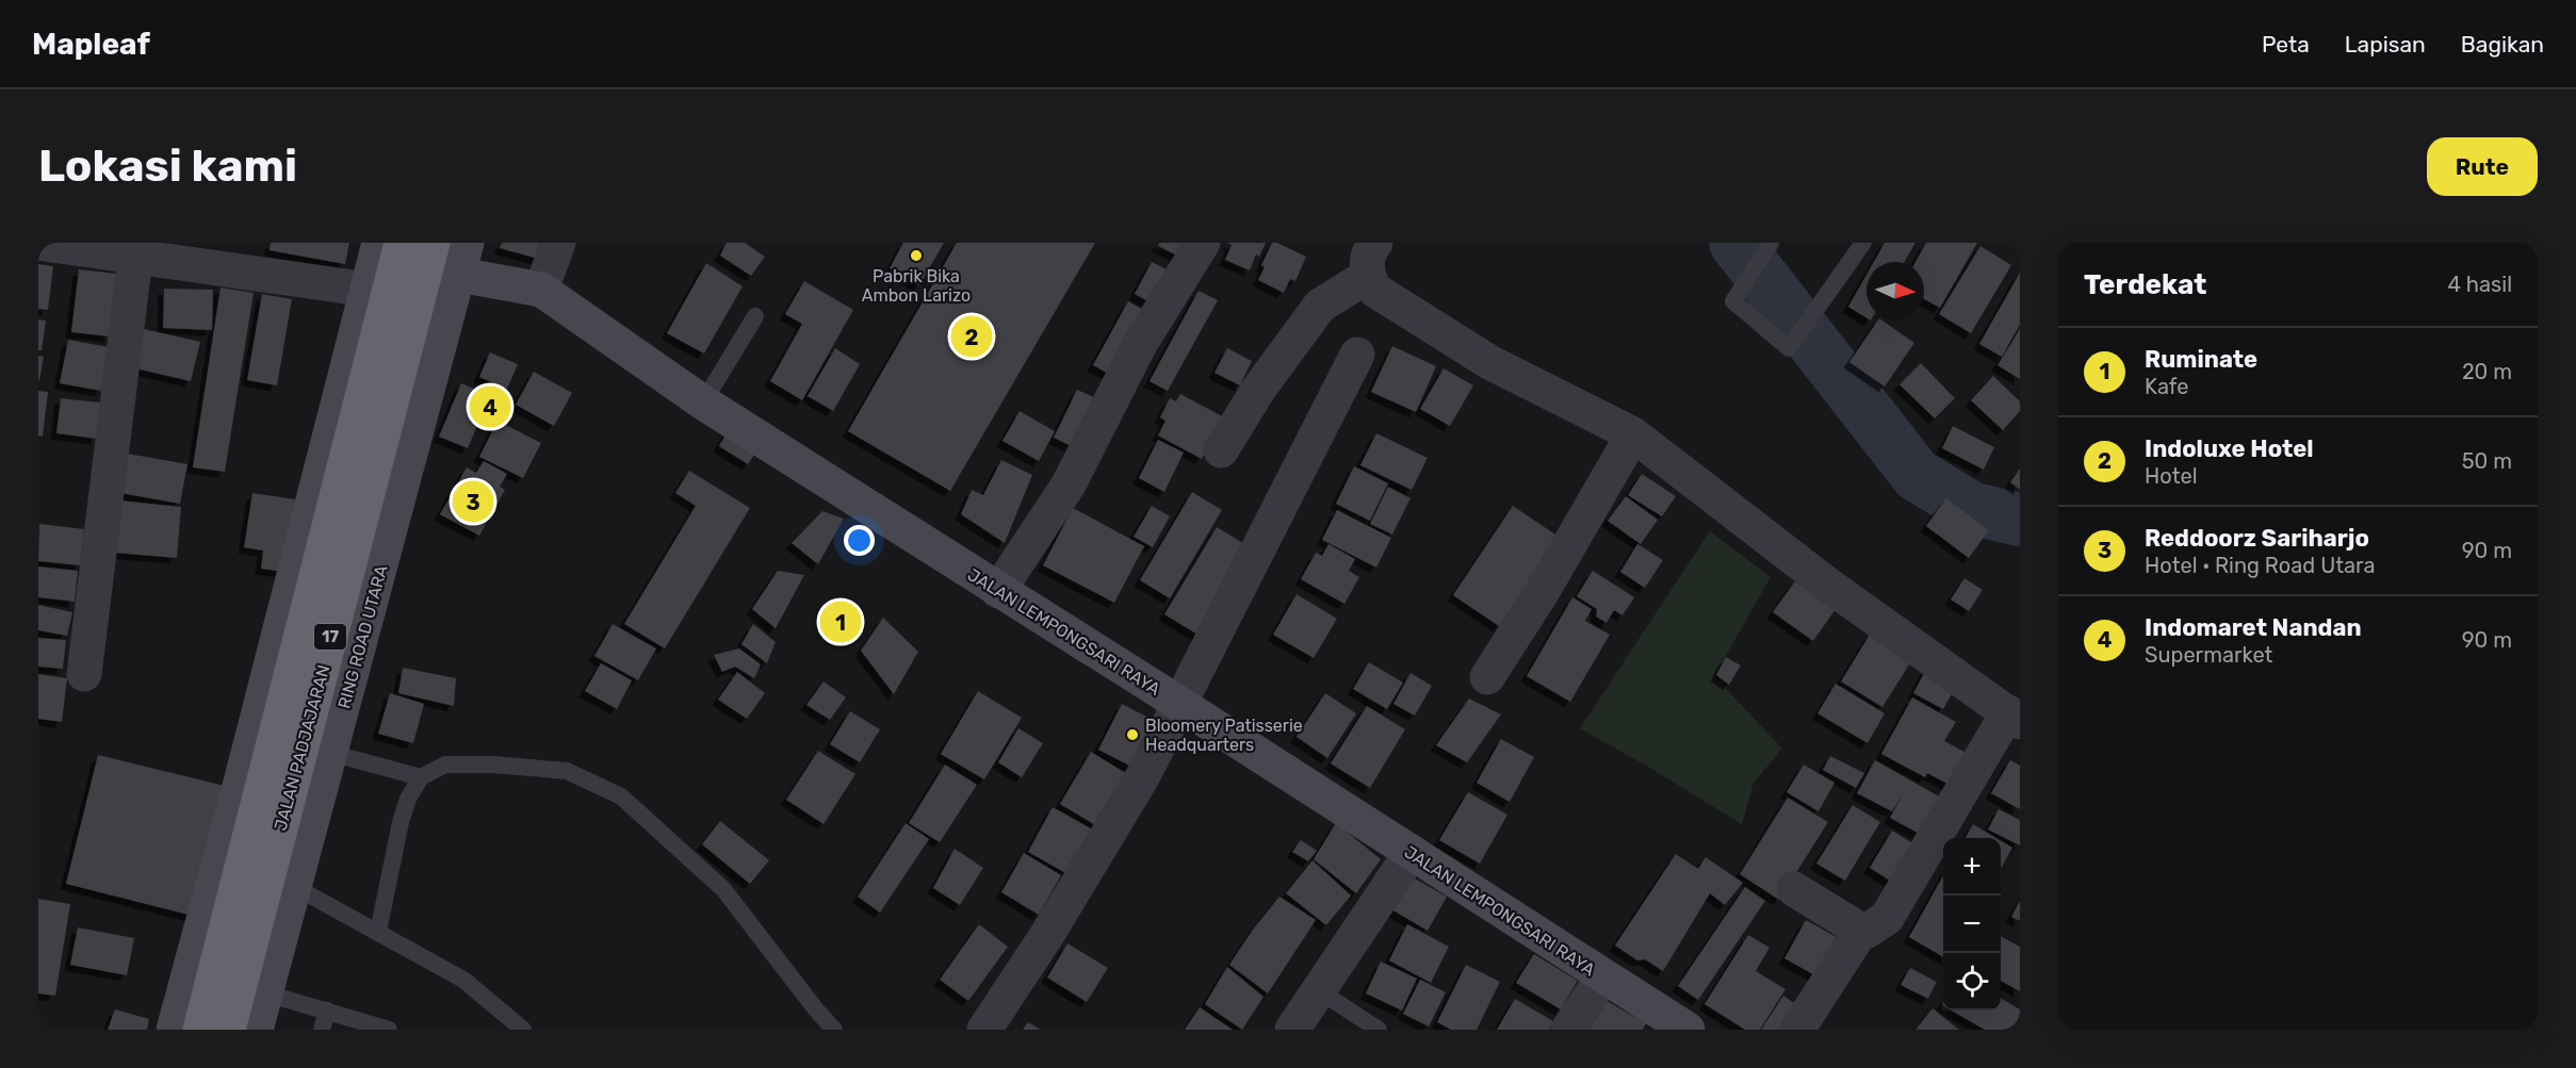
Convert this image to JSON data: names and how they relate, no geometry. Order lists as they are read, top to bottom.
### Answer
{
  "streets": {
    "highway": ["17", "JALAN PADJAJARAN"],
    "street": ["JALAN LEMPONGSARI RAYA", "RING ROAD UTARA"]
  },
  "places": ["Pabrik Bika Ambon Larizo", "Bloomery Patisserie Headquarters"],
  "north": "right",
  "page": {
    "header": "Mapleaf",
    "nav": ["Peta", "Lapisan", "Bagikan"],
    "buttons": "Rute",
    "title": "Lokasi kami",
    "heading": ["Terdekat", "4 hasil"],
    "pins": [
      "2",
      "4",
      "3",
      "1"
    ],
    "list": [
      {
        "mark": "1",
        "name": "Ruminate",
        "note": "Kafe",
        "value": "20 m"
      },
      {
        "mark": "2",
        "name": "Indoluxe Hotel",
        "note": "Hotel",
        "value": "50 m"
      },
      {
        "mark": "3",
        "name": "Reddoorz Sariharjo",
        "note": "Hotel · Ring Road Utara",
        "value": "90 m"
      },
      {
        "mark": "4",
        "name": "Indomaret Nandan",
        "note": "Supermarket",
        "value": "90 m"
      }
    ],
    "map_buttons": ["+", "−"]
  }
}
